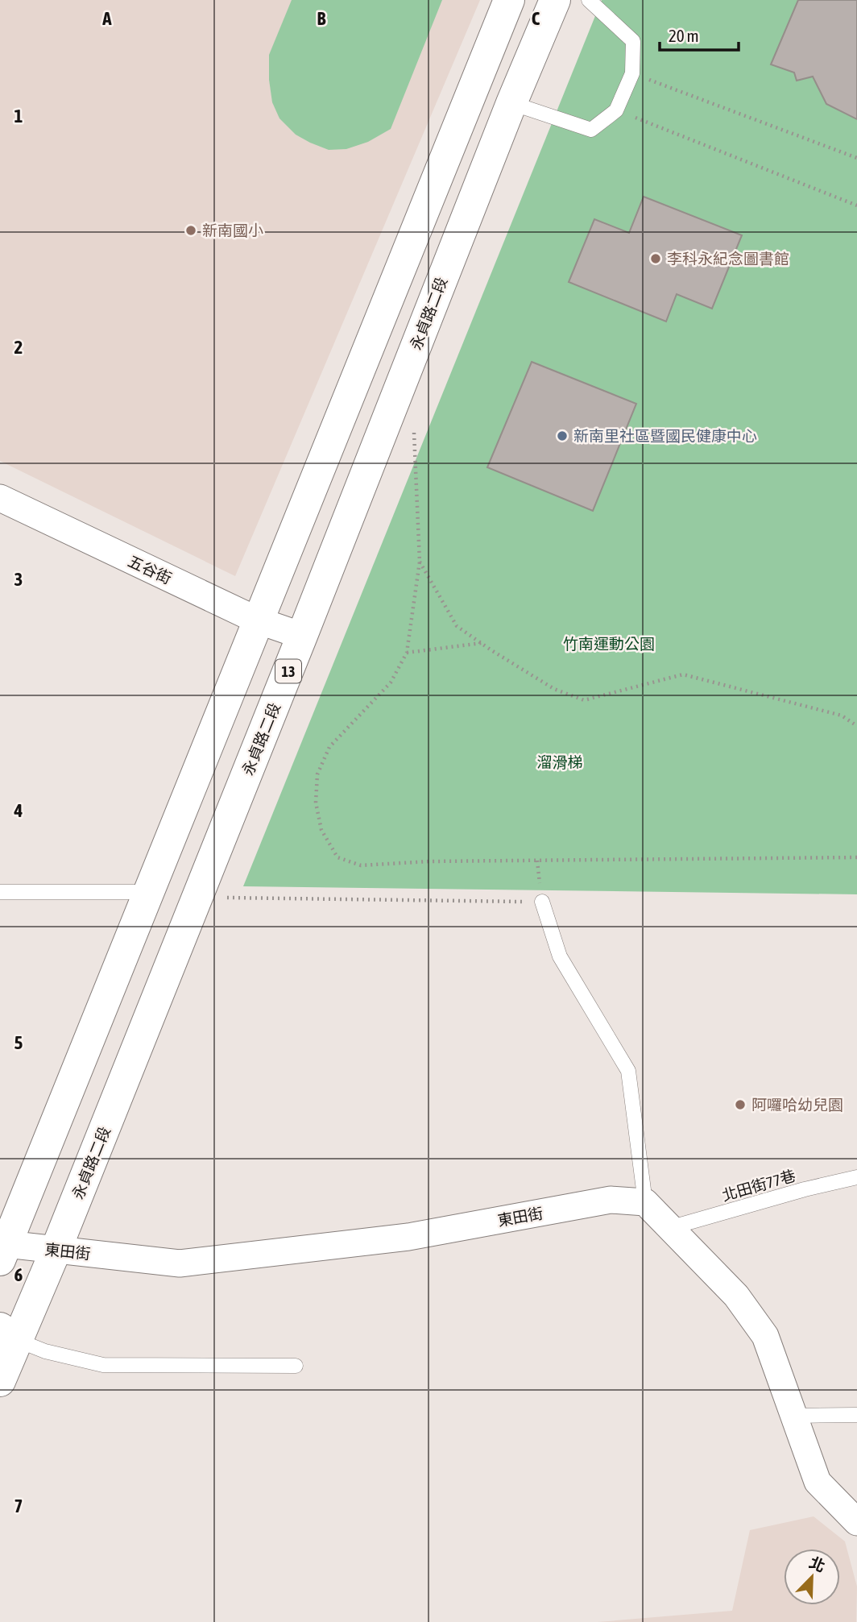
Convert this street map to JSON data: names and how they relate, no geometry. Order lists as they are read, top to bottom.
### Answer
{
  "streets": {
    "main road": ["永貞路二段", "13"],
    "street": ["五谷街", "東田街"],
    "lane": ["北田街77巷"]
  },
  "crossings": [
    ["永貞路二段", "五谷街"],
    ["永貞路二段", "東田街"]
  ],
  "parks": ["竹南運動公園", "溜滑梯"],
  "places": [
    "新南國小",
    "李科永紀念圖書館",
    "新南里社區暨國民健康中心",
    "阿囉哈幼兒園"
  ],
  "scale_bar": "20 m",
  "north": "top right",
  "grid": {
    "columns": ["A", "B", "C"],
    "rows": [
      "1",
      "2",
      "3",
      "4",
      "5",
      "6",
      "7"
    ]
  }
}
